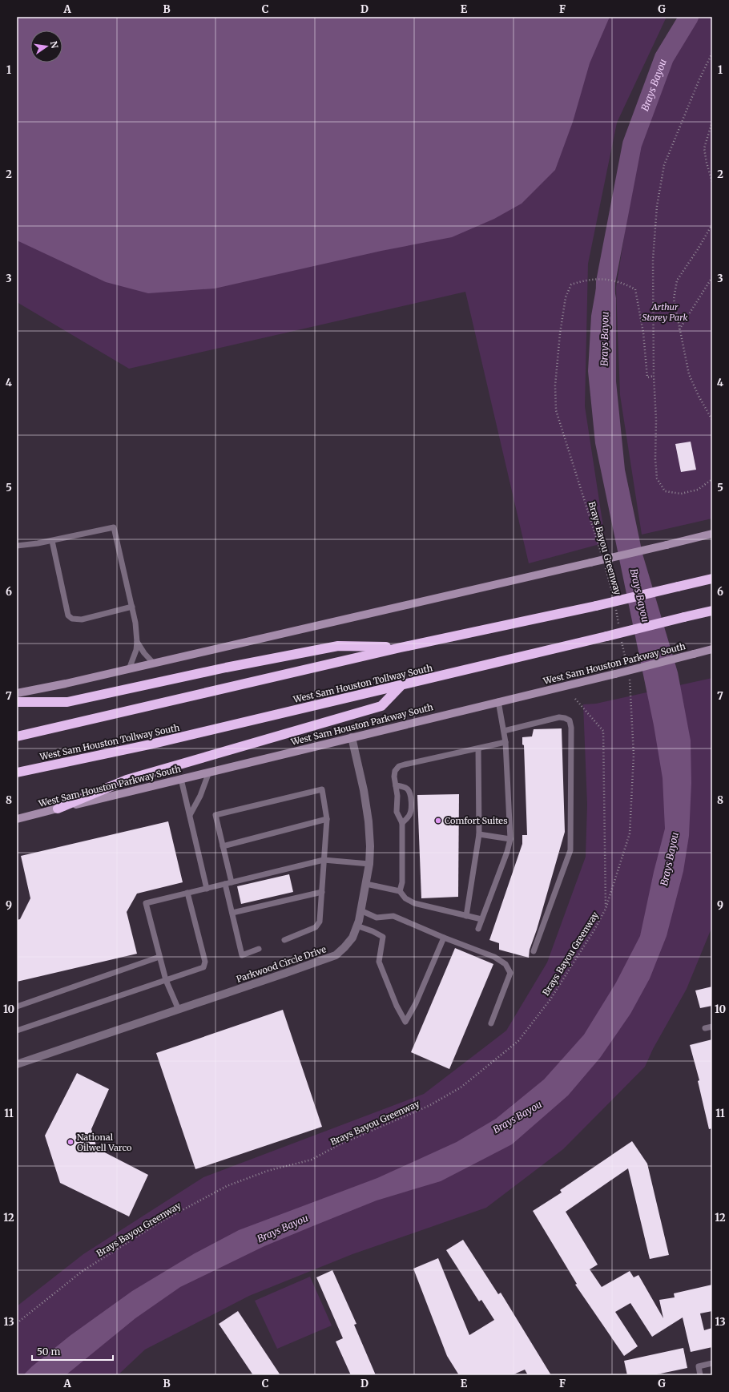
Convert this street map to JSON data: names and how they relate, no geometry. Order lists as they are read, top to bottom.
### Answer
{
  "streets": {
    "highway": ["West Sam Houston Tollway South"],
    "main road": ["West Sam Houston Parkway South"],
    "street": ["Parkwood Circle Drive"],
    "path": ["Brays Bayou Greenway"]
  },
  "crossings": [
    ["West Sam Houston Parkway South", "Parkwood Circle Drive"]
  ],
  "water": ["Brays Bayou"],
  "parks": ["Arthur Storey Park"],
  "places": ["Comfort Suites", "National Oilwell Varco"],
  "scale_bar": "50 m",
  "north": "right",
  "grid": {
    "columns": [
      "A",
      "B",
      "C",
      "D",
      "E",
      "F",
      "G"
    ],
    "rows": [
      "1",
      "2",
      "3",
      "4",
      "5",
      "6",
      "7",
      "8",
      "9",
      "10",
      "11",
      "12",
      "13"
    ]
  }
}
